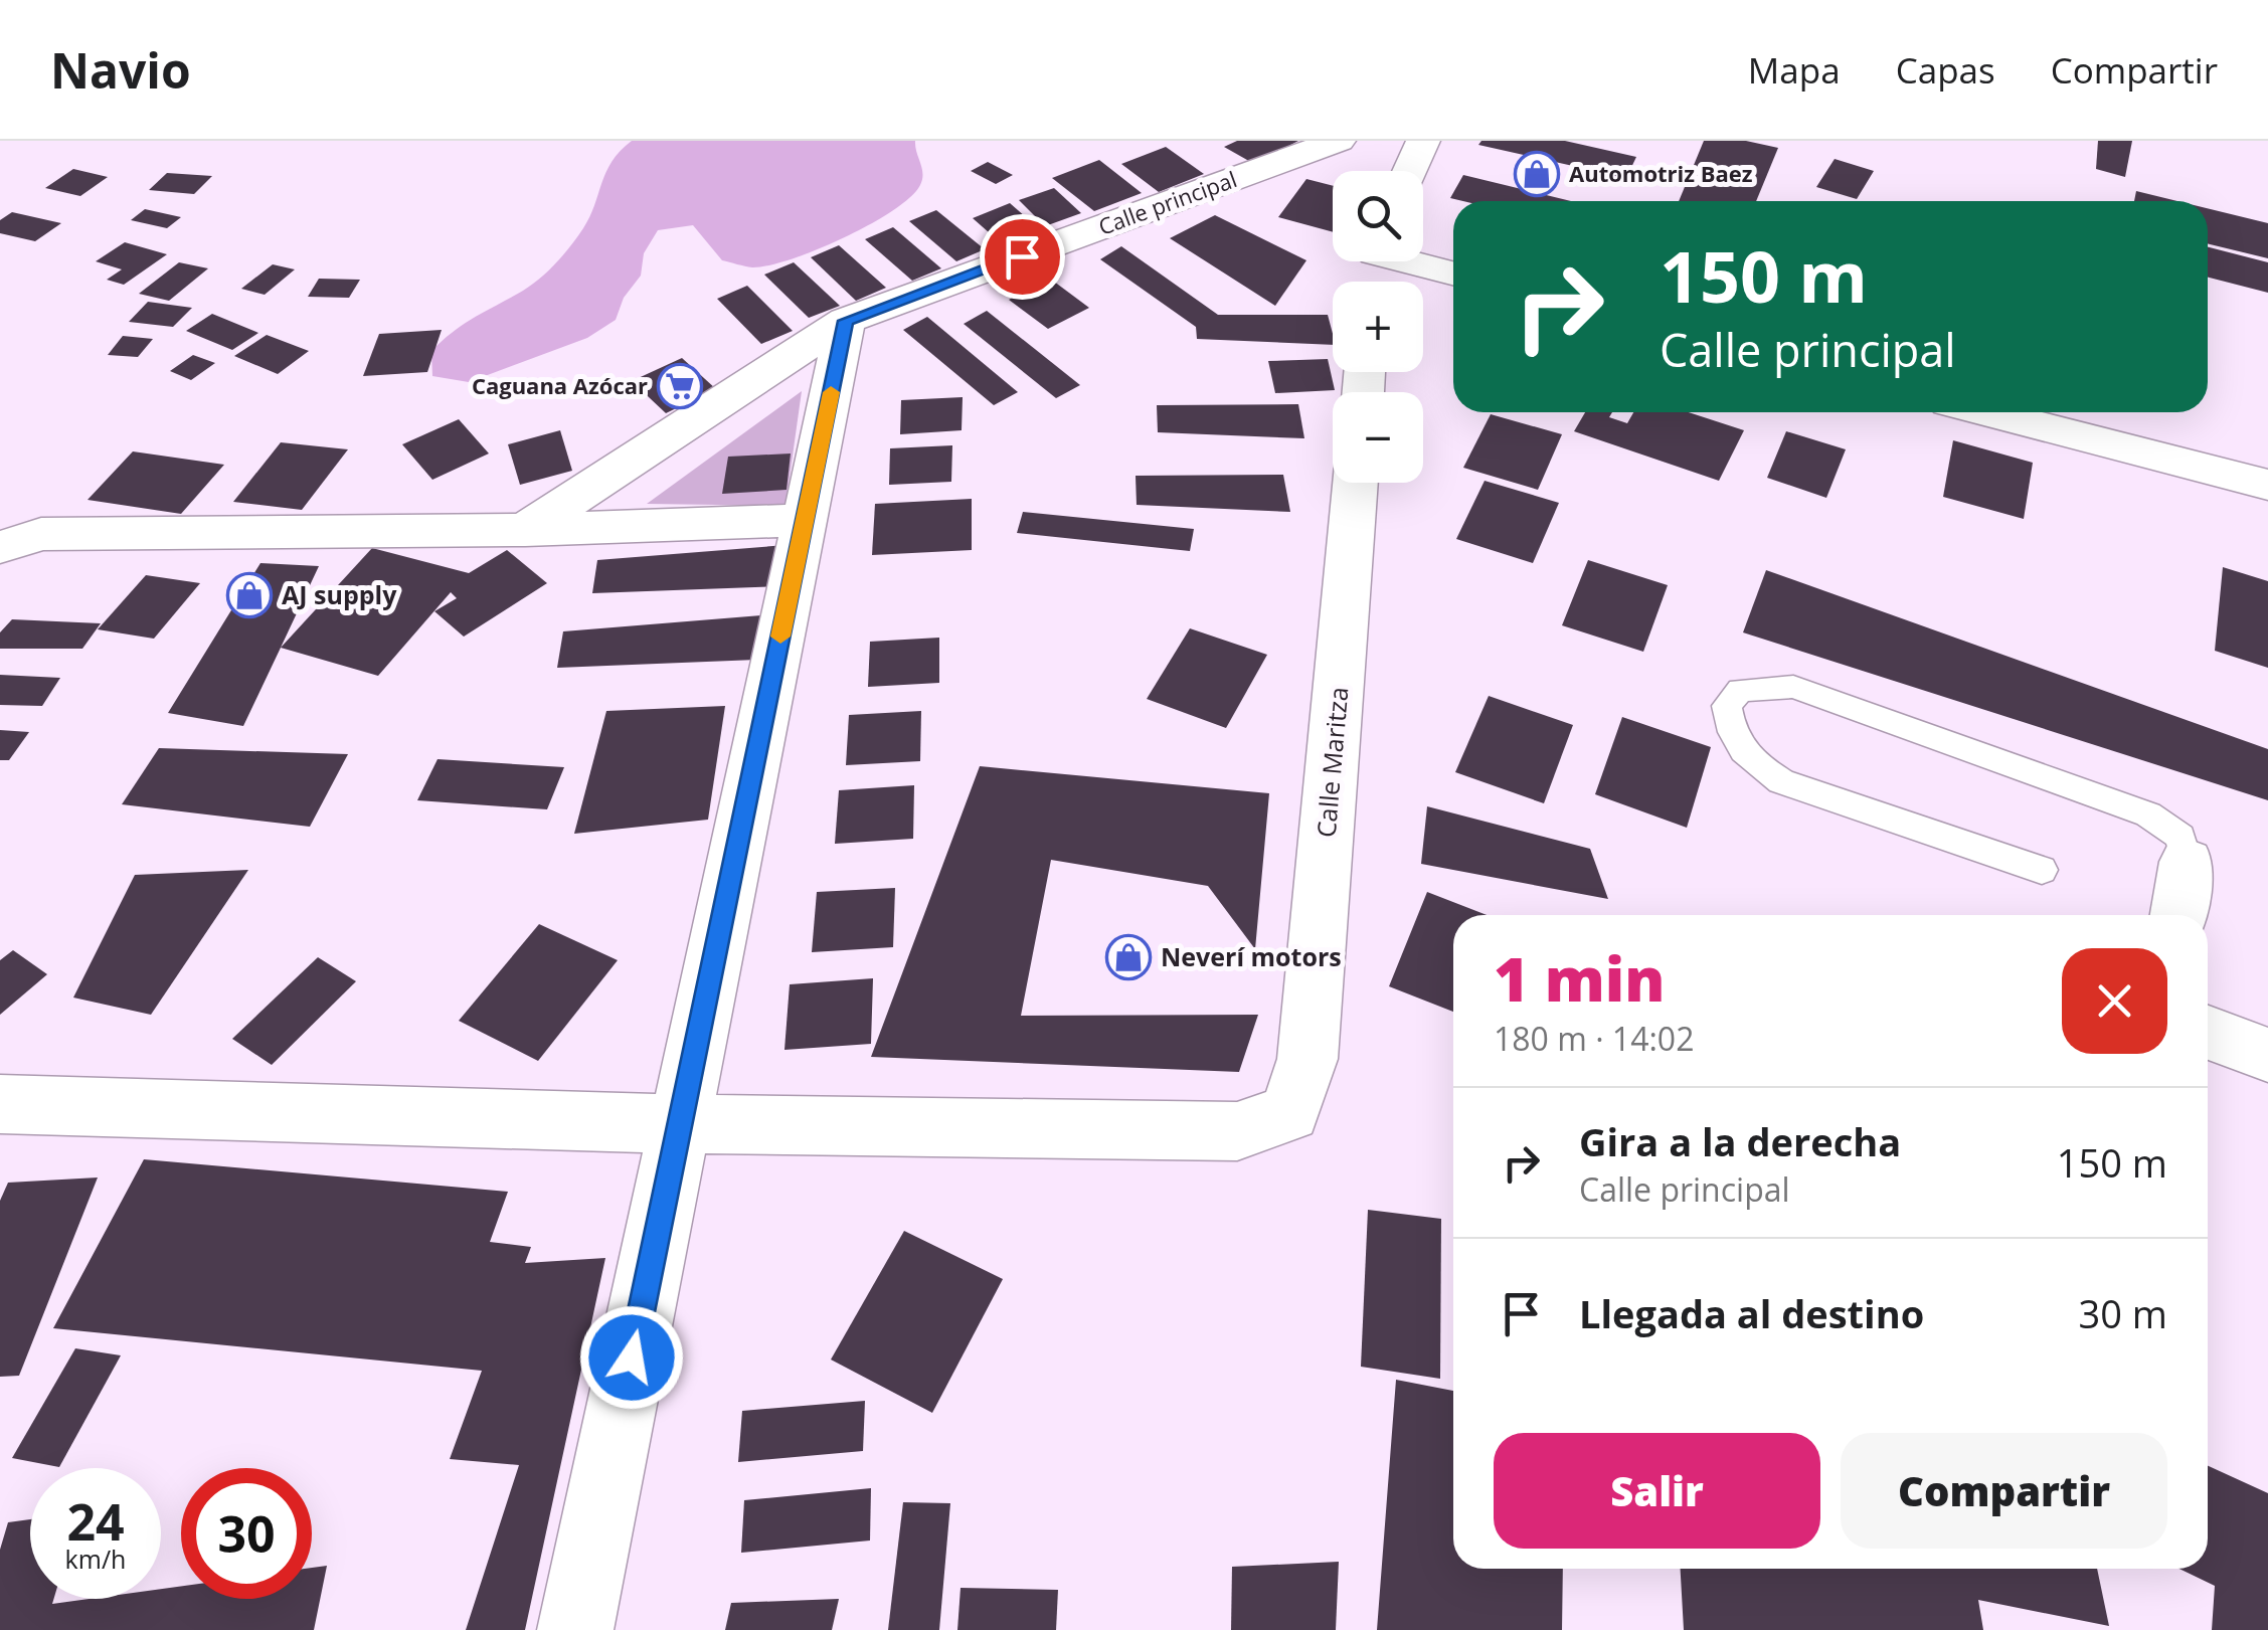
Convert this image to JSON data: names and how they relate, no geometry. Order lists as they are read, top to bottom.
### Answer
{
  "streets": {
    "street": ["Calle principal", "Calle Maritza"]
  },
  "places": {
    "shop": ["Automotriz Baez", "AJ supply", "Neverí motors"],
    "supermarket": ["Caguana Azócar"]
  },
  "page": {
    "header": "Navio",
    "nav": ["Mapa", "Capas", "Compartir"],
    "map_buttons": ["+", "−"],
    "turn": ["150 m", "Calle principal"],
    "heading": ["1 min", "180 m · 14:02"],
    "list": [
      {
        "name": "Gira a la derecha",
        "note": "Calle principal",
        "value": "150 m"
      },
      {
        "name": "Llegada al destino",
        "value": "30 m"
      }
    ],
    "buttons": ["Salir", "Compartir"],
    "speed": "24 km/h",
    "limit": "30"
  }
}
